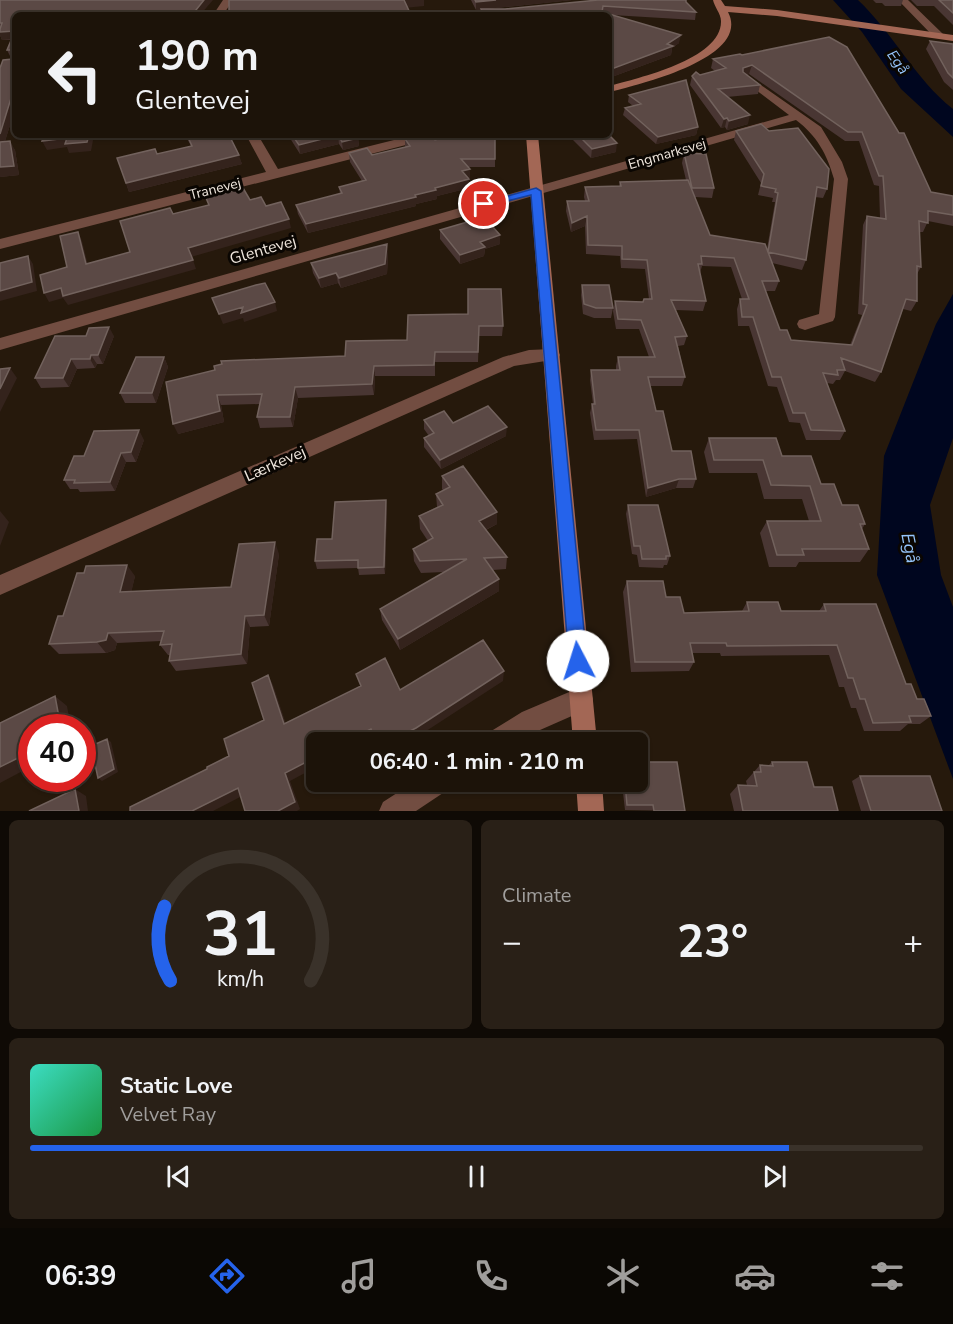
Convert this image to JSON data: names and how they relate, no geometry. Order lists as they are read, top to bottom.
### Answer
{
  "streets": {
    "street": [
      "Engmarksvej",
      "Tranevej",
      "Glentevej",
      "Lærkevej"
    ]
  },
  "crossings": [
    ["Engmarksvej", "Glentevej"]
  ],
  "water": ["Egå"],
  "page": {
    "turn": ["190 m", "Glentevej"],
    "limit": "40",
    "trip": "06:40 · 1 min · 210 m",
    "tile": "Climate",
    "heat": ["−", "23°", "+"],
    "song": ["Static Love", "Velvet Ray"],
    "tabs": "06:39",
    "gauge": ["31", "km/h"]
  }
}
